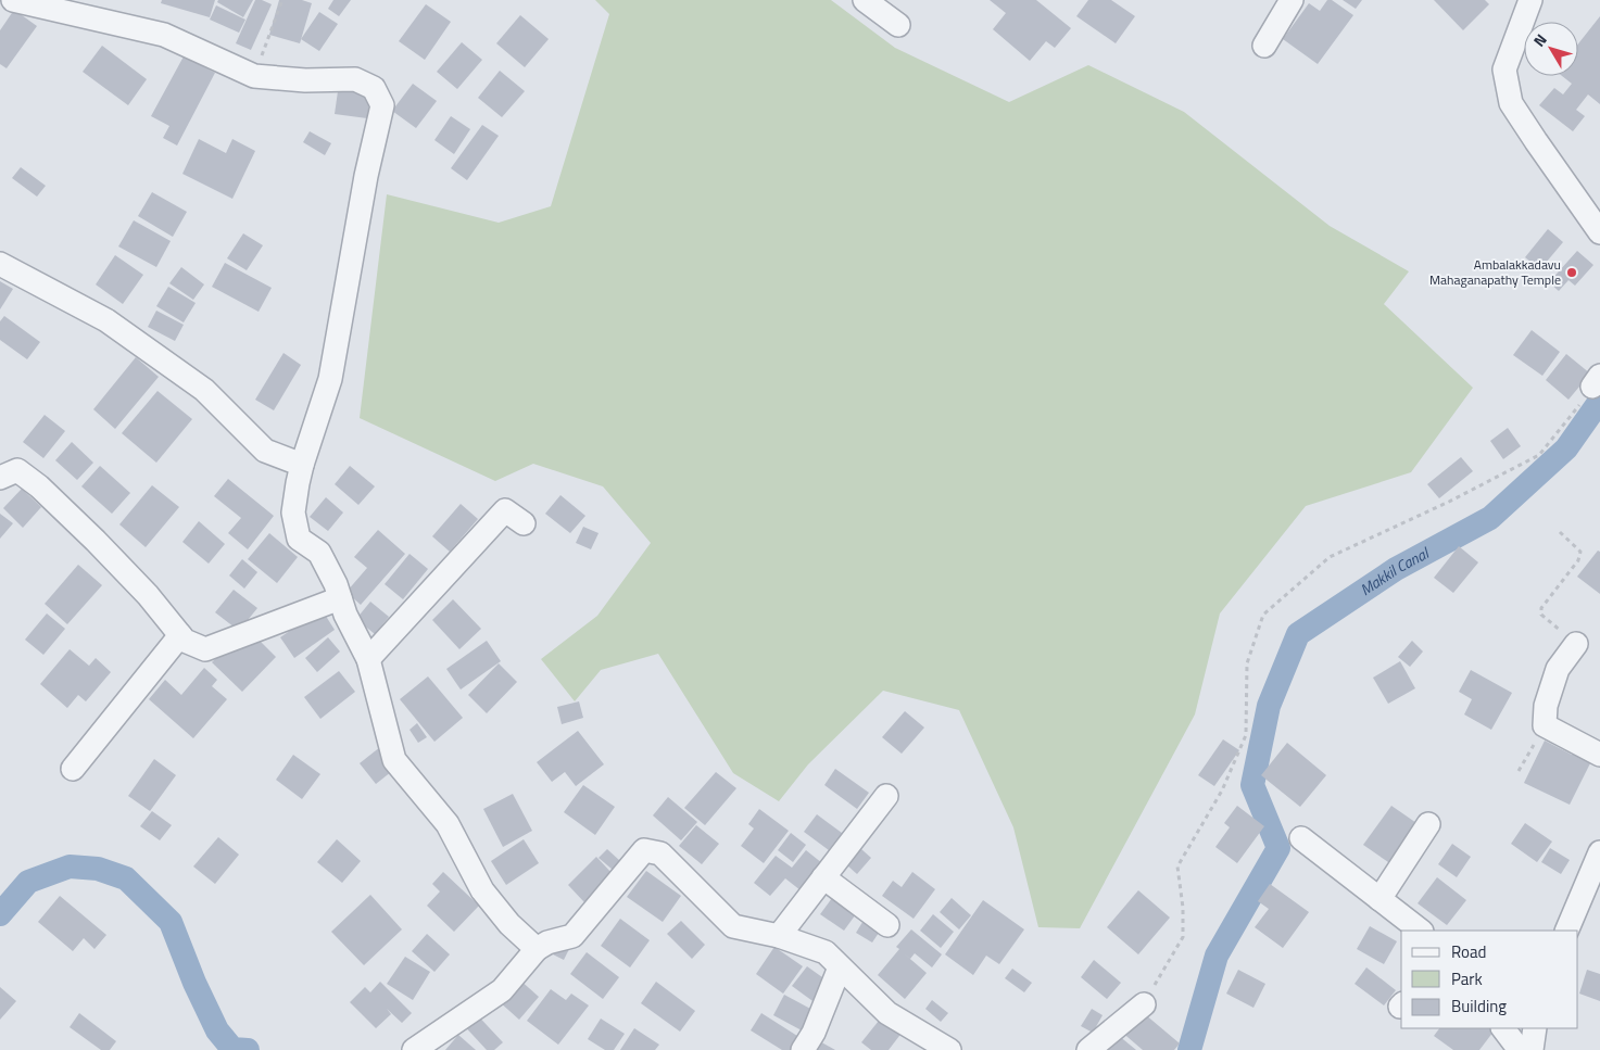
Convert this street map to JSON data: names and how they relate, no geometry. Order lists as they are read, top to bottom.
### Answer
{
  "water": ["Makkil Canal"],
  "places": ["Ambalakkadavu Mahaganapathy Temple"],
  "legend": ["Road", "Park", "Building"],
  "north": "top left"
}
